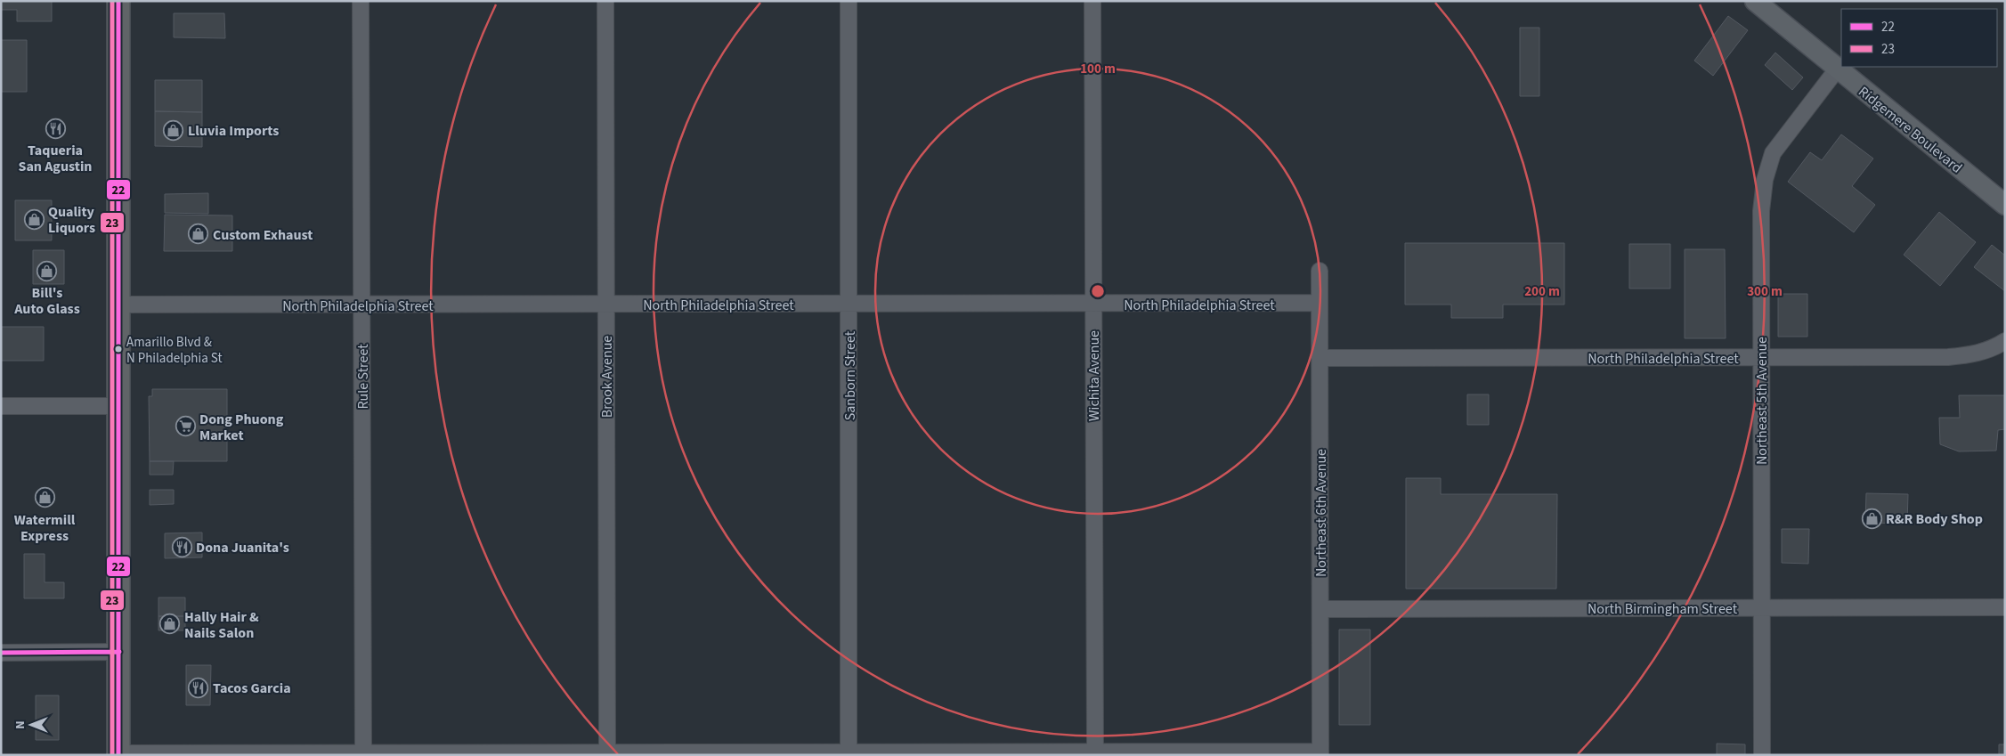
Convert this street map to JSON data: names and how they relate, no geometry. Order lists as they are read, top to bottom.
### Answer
{
  "streets": {
    "main road": ["Ridgemere Boulevard"],
    "street": [
      "North Philadelphia Street",
      "Sanborn Street",
      "Wichita Avenue",
      "Rule Street",
      "Brook Avenue",
      "Northeast 5th Avenue",
      "Northeast 6th Avenue",
      "North Birmingham Street"
    ]
  },
  "crossings": [
    ["Ridgemere Boulevard", "Northeast 5th Avenue"],
    ["North Philadelphia Street", "Sanborn Street"],
    ["North Philadelphia Street", "Wichita Avenue"],
    ["North Philadelphia Street", "Rule Street"],
    ["North Philadelphia Street", "Brook Avenue"],
    ["North Philadelphia Street", "Northeast 5th Avenue"],
    ["North Philadelphia Street", "Northeast 6th Avenue"],
    ["Northeast 5th Avenue", "North Birmingham Street"],
    ["Northeast 6th Avenue", "North Birmingham Street"]
  ],
  "places": {
    "restaurant": ["Taqueria San Agustin", "Dona Juanita's", "Tacos Garcia"],
    "shop": [
      "Lluvia Imports",
      "Quality Liquors",
      "Custom Exhaust",
      "Bill's Auto Glass",
      "Watermill Express",
      "R&R Body Shop",
      "Hally Hair & Nails Salon"
    ],
    "other": ["Amarillo Blvd & N Philadelphia St"],
    "supermarket": ["Dong Phuong Market"]
  },
  "lines": ["transit line 22", "transit line 23"],
  "legend": ["22", "23"],
  "north": "left",
  "rings": ["100 m", "200 m", "300 m"]
}
